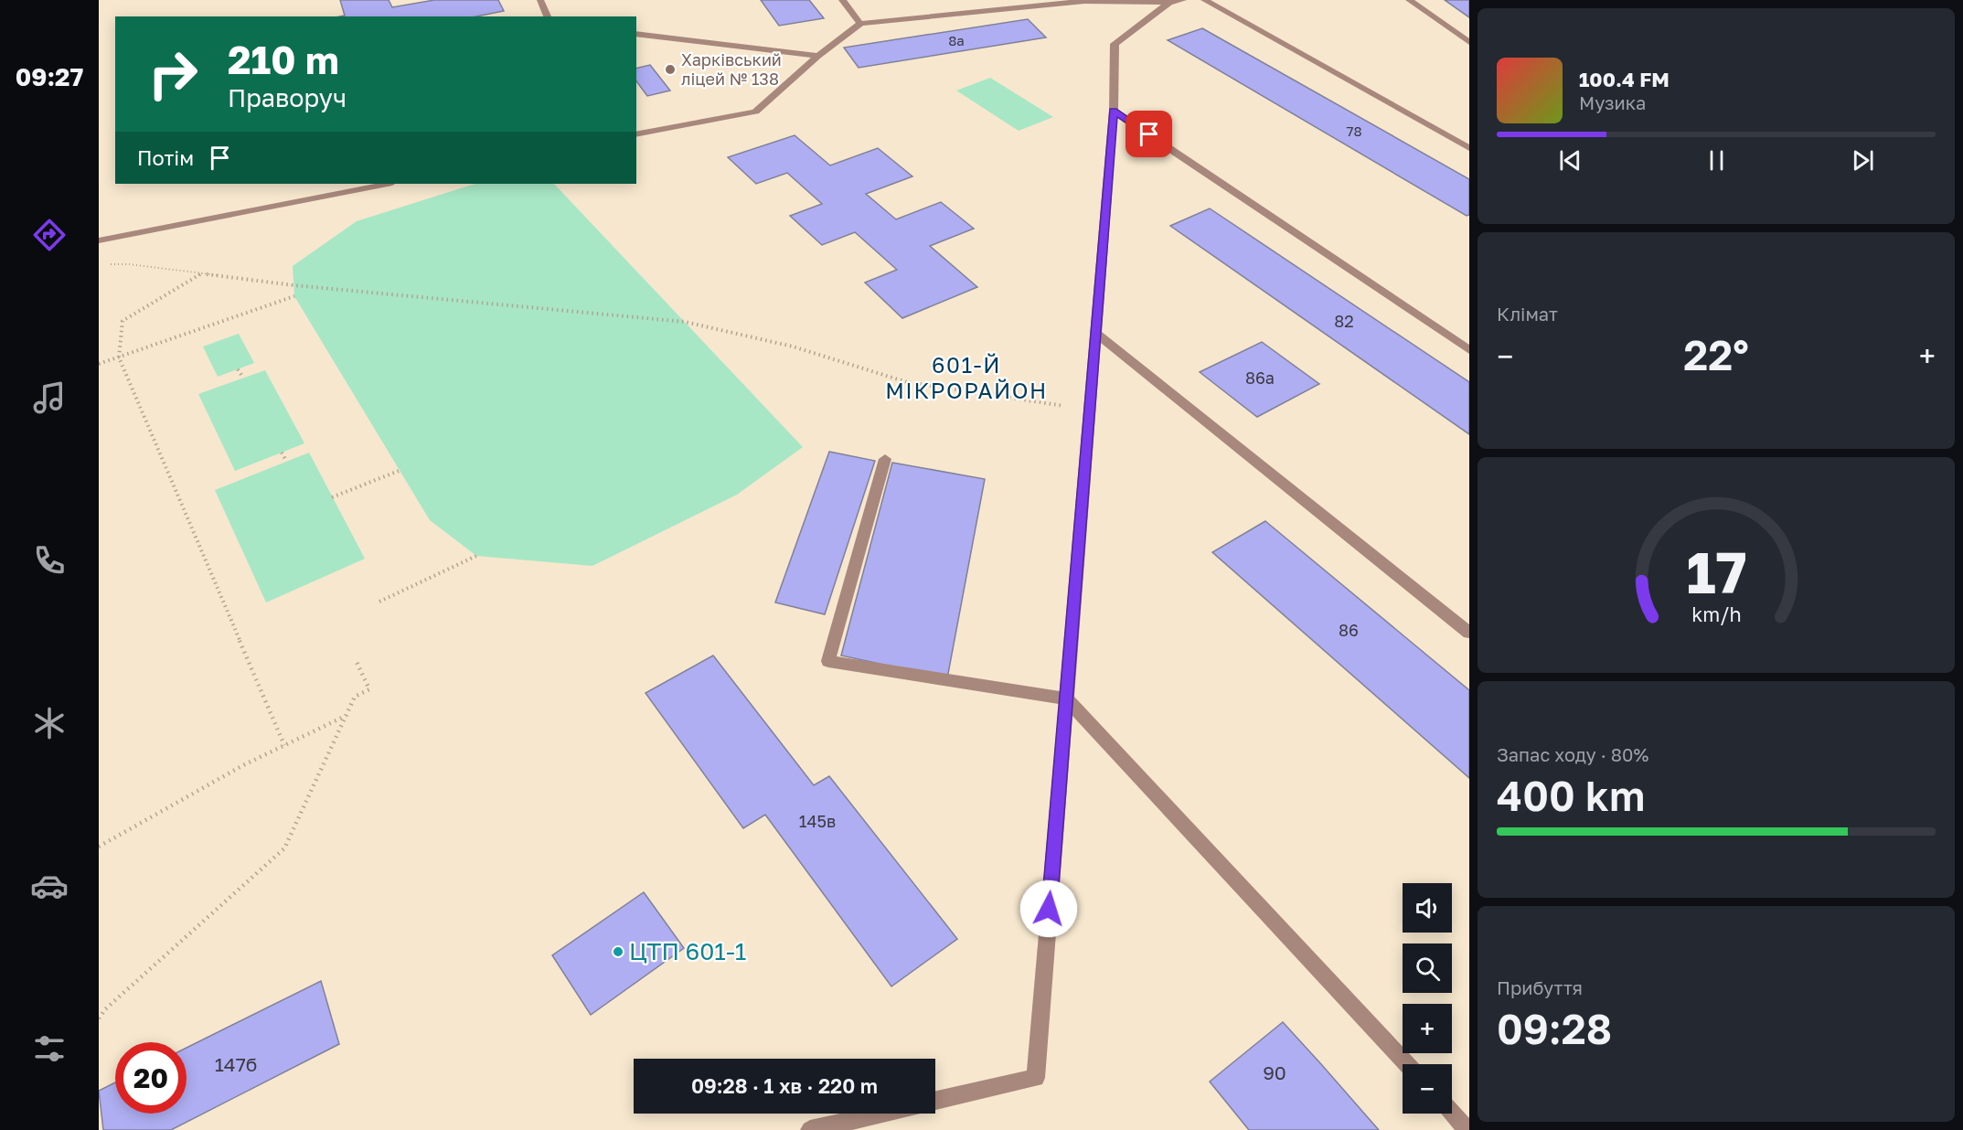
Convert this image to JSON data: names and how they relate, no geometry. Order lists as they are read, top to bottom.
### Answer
{
  "districts": ["601-Й МІКРОРАЙОН"],
  "places": ["Харківський ліцей № 138", "ЦТП 601-1"],
  "house_numbers": [
    "8а",
    "78",
    "82",
    "86а",
    "86",
    "145в",
    "147б",
    "90"
  ],
  "page": {
    "tabs": "09:27",
    "turn": ["210 m", "Праворуч"],
    "song": ["100.4 FM", "Музика"],
    "then": "Потім",
    "tile": [
      "Клімат",
      ["Запас ходу · 80%", "400 km"],
      ["Прибуття", "09:28"]
    ],
    "heat": ["−", "22°", "+"],
    "map_buttons": ["+", "−"],
    "limit": "20",
    "trip": "09:28 · 1 хв · 220 m",
    "gauge": ["17", "km/h"]
  }
}
